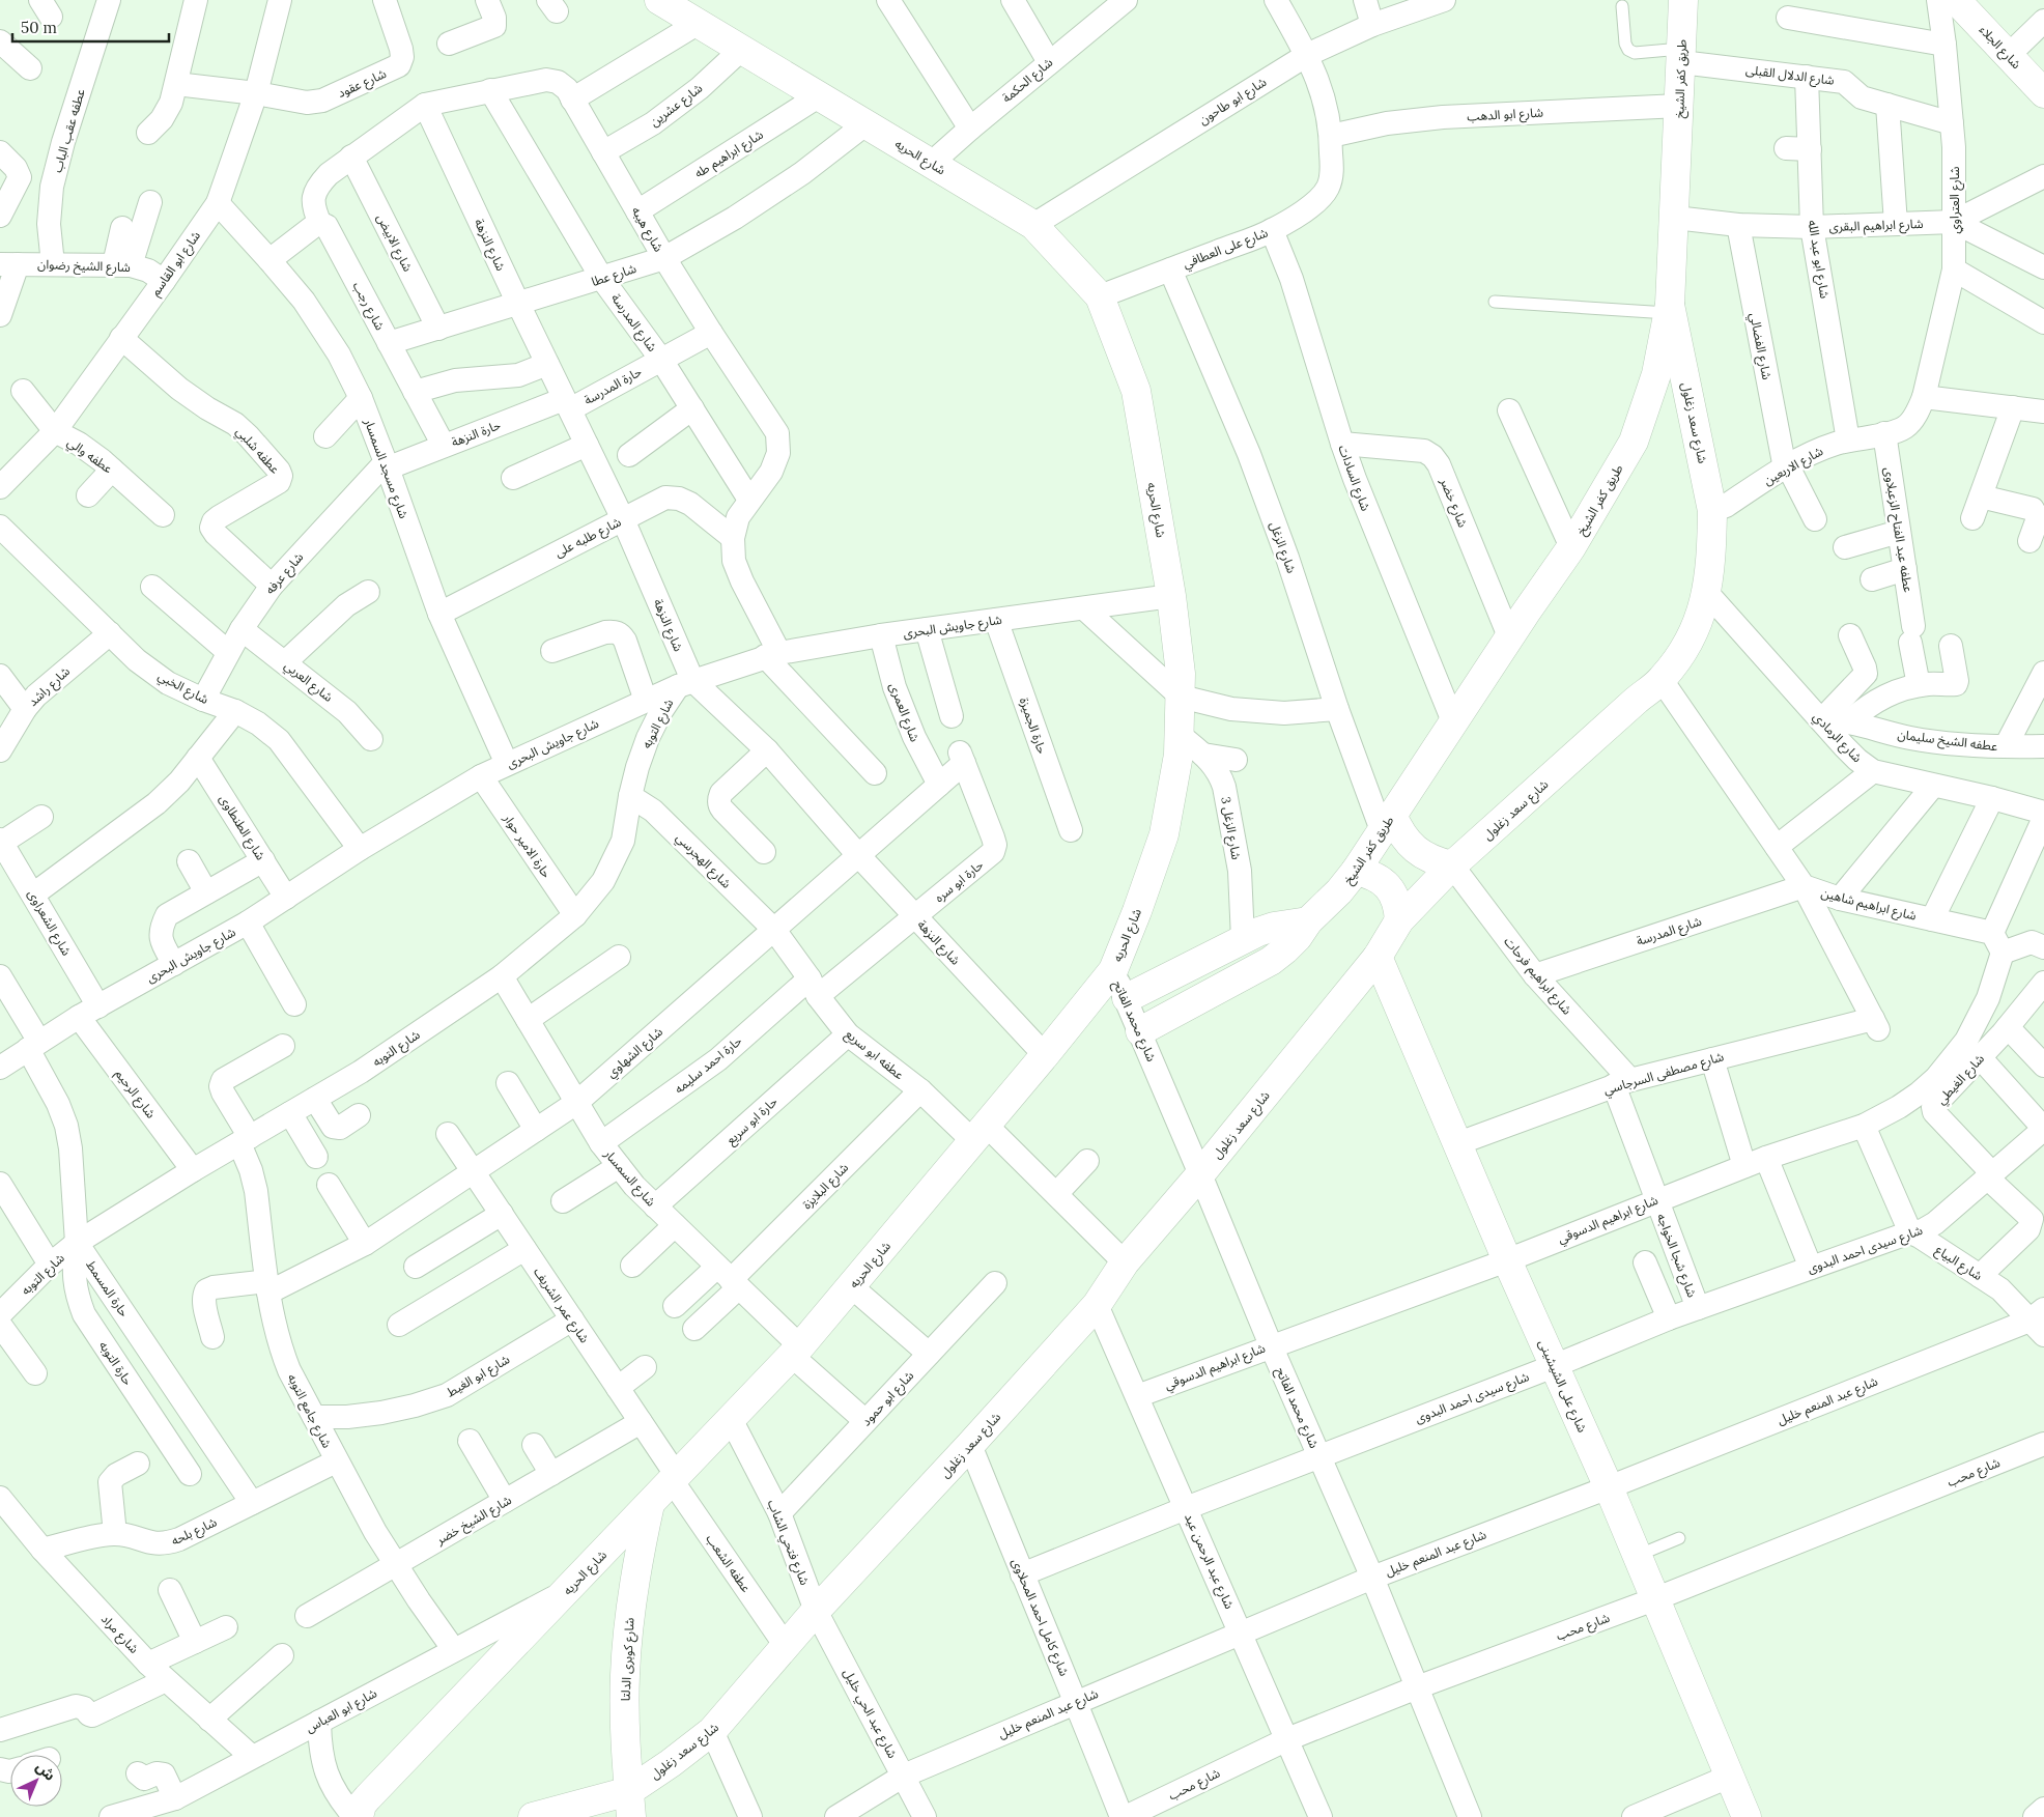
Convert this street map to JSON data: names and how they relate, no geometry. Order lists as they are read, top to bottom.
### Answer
{
  "streets": {
    "street": [
      "شارع الجلاء",
      "شارع الدلال القبلى",
      "طريق كفر الشيخ",
      "شارع الحكمة",
      "شارع عقود",
      "شارع ابو طاحون",
      "شارع عشرين",
      "شارع ابو الدهب",
      "عطفه عقب الباب",
      "شارع ابراهيم طه",
      "شارع الحريه",
      "شارع العتراوي",
      "شارع ابراهيم البقرى",
      "شارع هيبه",
      "شارع الابيض",
      "شارع النزهة",
      "شارع على العطافي",
      "شارع ابو عبد الله",
      "شارع ابو القاسم",
      "شارع الشيخ رضوان",
      "شارع عطا",
      "شارع رجب",
      "شارع المدرسة",
      "شارع الفضالي",
      "حارة المدرسة",
      "شارع سعد زغلول",
      "حارة النزهة",
      "عطفه شلبي",
      "عطفه والي",
      "شارع الاربعين",
      "شارع مسجد السمسار",
      "شارع السادات",
      "شارع خضر",
      "عطفه عبد الفتاح الزعبلاوى",
      "شارع طلبه على",
      "شارع الزغل",
      "شارع عرفه",
      "شارع جاويش البحرى",
      "شارع العربي",
      "شارع راشد",
      "شارع الخبي",
      "شارع العمرى",
      "شارع التوبه",
      "حارة الجميزة",
      "شارع الرمادي",
      "عطفه الشيخ سليمان",
      "شارع الطنطاوى",
      "شارع الزغل 3",
      "حارة الامير حوار",
      "شارع الهجرسي",
      "حارة ابو سره",
      "شارع ابراهيم شاهين",
      "شارع الشعراوى",
      "شارع ابراهيم فرحات",
      "شارع محمد الفاتح",
      "شارع الشهاوي",
      "عطفه ابو سريع",
      "حارة احمد سليمه",
      "شارع مصطفى السرجاسي",
      "شارع الغيطي",
      "شارع الرحيم",
      "حارة ابو سريع",
      "شارع السمسار",
      "شارع البلايزة",
      "شارع ابراهيم الدسوقي",
      "شارع سيدى احمد البدوى",
      "شارع شجا الخواجه",
      "شارع البياع",
      "حارة المسمط",
      "شارع عمر الشريف",
      "حارة التوبه",
      "شارع ابو الغيط",
      "شارع على الشيشينى",
      "شارع ابو حمود",
      "شارع عبد المنعم خليل",
      "شارع جامع التوبه",
      "شارع محب",
      "شارع الشيخ خضر",
      "شارع بلحه",
      "شارع فتحي الشاب",
      "شارع عبد الرحمن عيد",
      "عطفه الشعب",
      "شارع كامل احمد المحلاوى",
      "شارع مراد",
      "شارع كوبرى الدلتا",
      "شارع ابو العباس",
      "شارع عبد الحي خليل"
    ]
  },
  "crossings": [
    ["شارع الدلال القبلى", "طريق كفر الشيخ"],
    ["شارع الدلال القبلى", "شارع العتراوي"],
    ["شارع الدلال القبلى", "شارع ابو عبد الله"],
    ["طريق كفر الشيخ", "شارع ابو الدهب"],
    ["طريق كفر الشيخ", "شارع ابراهيم البقرى"],
    ["طريق كفر الشيخ", "شارع سعد زغلول"],
    ["طريق كفر الشيخ", "شارع السادات"],
    ["طريق كفر الشيخ", "شارع خضر"],
    ["طريق كفر الشيخ", "شارع الزغل"],
    ["طريق كفر الشيخ", "شارع محمد الفاتح"],
    ["شارع الحكمة", "شارع الحريه"],
    ["شارع عقود", "شارع ابو القاسم"],
    ["شارع ابو طاحون", "شارع الحريه"],
    ["شارع ابو طاحون", "شارع على العطافي"],
    ["شارع عشرين", "شارع الحريه"],
    ["شارع عشرين", "شارع هيبه"],
    ["شارع ابو الدهب", "شارع على العطافي"],
    ["عطفه عقب الباب", "شارع الشيخ رضوان"],
    ["شارع ابراهيم طه", "شارع الحريه"],
    ["شارع ابراهيم طه", "شارع هيبه"],
    ["شارع الحريه", "شارع النزهة"],
    ["شارع الحريه", "شارع على العطافي"],
    ["شارع الحريه", "شارع عطا"],
    ["شارع الحريه", "شارع جاويش البحرى"],
    ["شارع الحريه", "شارع الزغل 3"],
    ["شارع الحريه", "شارع محمد الفاتح"],
    ["شارع الحريه", "عطفه ابو سريع"],
    ["شارع الحريه", "شارع السمسار"],
    ["شارع الحريه", "شارع عمر الشريف"],
    ["شارع الحريه", "شارع فتحي الشاب"],
    ["شارع الحريه", "عطفه الشعب"],
    ["شارع الحريه", "شارع كوبرى الدلتا"],
    ["شارع الحريه", "شارع ابو العباس"],
    ["شارع العتراوي", "شارع ابراهيم البقرى"],
    ["شارع العتراوي", "شارع الاربعين"],
    ["شارع ابراهيم البقرى", "شارع ابو عبد الله"],
    ["شارع ابراهيم البقرى", "شارع الفضالي"],
    ["شارع هيبه", "شارع الابيض"],
    ["شارع هيبه", "شارع النزهة"],
    ["شارع هيبه", "شارع عطا"],
    ["شارع هيبه", "شارع رجب"],
    ["شارع هيبه", "شارع المدرسة"],
    ["شارع هيبه", "حارة المدرسة"],
    ["شارع هيبه", "شارع طلبه على"],
    ["شارع هيبه", "شارع جاويش البحرى"],
    ["شارع الابيض", "شارع عطا"],
    ["شارع النزهة", "شارع عطا"],
    ["شارع النزهة", "حارة المدرسة"],
    ["شارع النزهة", "حارة النزهة"],
    ["شارع النزهة", "شارع طلبه على"],
    ["شارع النزهة", "شارع جاويش البحرى"],
    ["شارع النزهة", "شارع التوبه"],
    ["شارع النزهة", "حارة ابو سره"],
    ["شارع النزهة", "شارع الشهاوي"],
    ["شارع على العطافي", "شارع السادات"],
    ["شارع على العطافي", "شارع الزغل"],
    ["شارع ابو عبد الله", "شارع الاربعين"],
    ["شارع ابو القاسم", "شارع الشيخ رضوان"],
    ["شارع ابو القاسم", "عطفه شلبي"],
    ["شارع ابو القاسم", "عطفه والي"],
    ["شارع ابو القاسم", "شارع مسجد السمسار"],
    ["شارع عطا", "شارع رجب"],
    ["شارع عطا", "شارع المدرسة"],
    ["شارع رجب", "حارة النزهة"],
    ["شارع المدرسة", "حارة المدرسة"],
    ["شارع المدرسة", "شارع ابراهيم شاهين"],
    ["شارع المدرسة", "شارع ابراهيم فرحات"],
    ["شارع المدرسة", "شارع مصطفى السرجاسي"],
    ["شارع الفضالي", "شارع الاربعين"],
    ["حارة المدرسة", "حارة النزهة"],
    ["شارع سعد زغلول", "شارع الاربعين"],
    ["شارع سعد زغلول", "شارع الرمادي"],
    ["شارع سعد زغلول", "شارع ابراهيم شاهين"],
    ["شارع سعد زغلول", "شارع ابراهيم فرحات"],
    ["شارع سعد زغلول", "شارع محمد الفاتح"],
    ["شارع سعد زغلول", "عطفه ابو سريع"],
    ["شارع سعد زغلول", "شارع على الشيشينى"],
    ["شارع سعد زغلول", "شارع فتحي الشاب"],
    ["شارع سعد زغلول", "شارع عبد الرحمن عيد"],
    ["شارع سعد زغلول", "عطفه الشعب"],
    ["شارع سعد زغلول", "شارع كامل احمد المحلاوى"],
    ["شارع سعد زغلول", "شارع كوبرى الدلتا"],
    ["شارع سعد زغلول", "شارع عبد الحي خليل"],
    ["حارة النزهة", "شارع مسجد السمسار"],
    ["حارة النزهة", "شارع عرفه"],
    ["عطفه شلبي", "شارع عرفه"],
    ["شارع الاربعين", "عطفه عبد الفتاح الزعبلاوى"],
    ["شارع مسجد السمسار", "شارع طلبه على"],
    ["شارع مسجد السمسار", "شارع عرفه"],
    ["شارع مسجد السمسار", "شارع جاويش البحرى"],
    ["شارع السادات", "شارع خضر"],
    ["شارع عرفه", "شارع العربي"],
    ["شارع عرفه", "شارع الخبي"],
    ["شارع جاويش البحرى", "شارع الخبي"],
    ["شارع جاويش البحرى", "شارع العمرى"],
    ["شارع جاويش البحرى", "شارع التوبه"],
    ["شارع جاويش البحرى", "حارة الجميزة"],
    ["شارع جاويش البحرى", "شارع الطنطاوى"],
    ["شارع جاويش البحرى", "حارة الامير حوار"],
    ["شارع جاويش البحرى", "شارع الشعراوى"],
    ["شارع جاويش البحرى", "شارع الرحيم"],
    ["شارع راشد", "شارع الخبي"],
    ["شارع العمرى", "شارع الشهاوي"],
    ["شارع التوبه", "حارة الامير حوار"],
    ["شارع التوبه", "شارع الهجرسي"],
    ["شارع التوبه", "شارع الرحيم"],
    ["شارع التوبه", "شارع السمسار"],
    ["شارع التوبه", "حارة المسمط"],
    ["شارع التوبه", "حارة التوبه"],
    ["شارع التوبه", "شارع جامع التوبه"],
    ["شارع الرمادي", "عطفه الشيخ سليمان"],
    ["شارع الهجرسي", "شارع الشهاوي"],
    ["شارع الهجرسي", "عطفه ابو سريع"],
    ["حارة ابو سره", "شارع الشهاوي"],
    ["حارة ابو سره", "عطفه ابو سريع"],
    ["حارة ابو سره", "حارة احمد سليمه"],
    ["شارع ابراهيم شاهين", "شارع مصطفى السرجاسي"],
    ["شارع ابراهيم شاهين", "شارع ابراهيم الدسوقي"],
    ["شارع الشعراوى", "شارع الرحيم"],
    ["شارع ابراهيم فرحات", "شارع مصطفى السرجاسي"],
    ["شارع ابراهيم فرحات", "شارع شجا الخواجه"],
    ["شارع محمد الفاتح", "شارع ابراهيم الدسوقي"],
    ["شارع محمد الفاتح", "شارع سيدى احمد البدوى"],
    ["شارع محمد الفاتح", "شارع عبد المنعم خليل"],
    ["شارع محمد الفاتح", "شارع محب"],
    ["شارع الشهاوي", "عطفه ابو سريع"],
    ["شارع الشهاوي", "شارع السمسار"],
    ["شارع الشهاوي", "شارع عمر الشريف"],
    ["شارع الشهاوي", "شارع جامع التوبه"],
    ["عطفه ابو سريع", "حارة احمد سليمه"],
    ["عطفه ابو سريع", "حارة ابو سريع"],
    ["عطفه ابو سريع", "شارع البلايزة"],
    ["حارة احمد سليمه", "شارع السمسار"],
    ["شارع مصطفى السرجاسي", "شارع شجا الخواجه"],
    ["شارع مصطفى السرجاسي", "شارع على الشيشينى"],
    ["شارع الغيطي", "شارع سيدى احمد البدوى"],
    ["حارة ابو سريع", "شارع السمسار"],
    ["شارع السمسار", "شارع البلايزة"],
    ["شارع السمسار", "شارع ابو حمود"],
    ["شارع ابراهيم الدسوقي", "شارع شجا الخواجه"],
    ["شارع ابراهيم الدسوقي", "شارع على الشيشينى"],
    ["شارع ابراهيم الدسوقي", "شارع عبد الرحمن عيد"],
    ["شارع سيدى احمد البدوى", "شارع شجا الخواجه"],
    ["شارع سيدى احمد البدوى", "شارع البياع"],
    ["شارع سيدى احمد البدوى", "شارع على الشيشينى"],
    ["شارع سيدى احمد البدوى", "شارع عبد الرحمن عيد"],
    ["شارع سيدى احمد البدوى", "شارع كامل احمد المحلاوى"],
    ["شارع البياع", "شارع عبد المنعم خليل"],
    ["حارة المسمط", "حارة التوبه"],
    ["حارة المسمط", "شارع بلحه"],
    ["شارع عمر الشريف", "شارع ابو الغيط"],
    ["شارع عمر الشريف", "شارع الشيخ خضر"],
    ["شارع عمر الشريف", "عطفه الشعب"],
    ["شارع ابو الغيط", "شارع جامع التوبه"],
    ["شارع على الشيشينى", "شارع عبد المنعم خليل"],
    ["شارع على الشيشينى", "شارع محب"],
    ["شارع ابو حمود", "شارع فتحي الشاب"],
    ["شارع عبد المنعم خليل", "شارع عبد الرحمن عيد"],
    ["شارع عبد المنعم خليل", "شارع كامل احمد المحلاوى"],
    ["شارع عبد المنعم خليل", "شارع عبد الحي خليل"],
    ["شارع جامع التوبه", "شارع الشيخ خضر"],
    ["شارع جامع التوبه", "شارع بلحه"],
    ["شارع جامع التوبه", "شارع ابو العباس"],
    ["شارع محب", "شارع عبد الرحمن عيد"],
    ["شارع محب", "شارع كامل احمد المحلاوى"],
    ["شارع بلحه", "شارع مراد"],
    ["شارع فتحي الشاب", "شارع عبد الحي خليل"],
    ["شارع مراد", "شارع ابو العباس"]
  ],
  "scale_bar": "50 m",
  "north": "top right"
}
